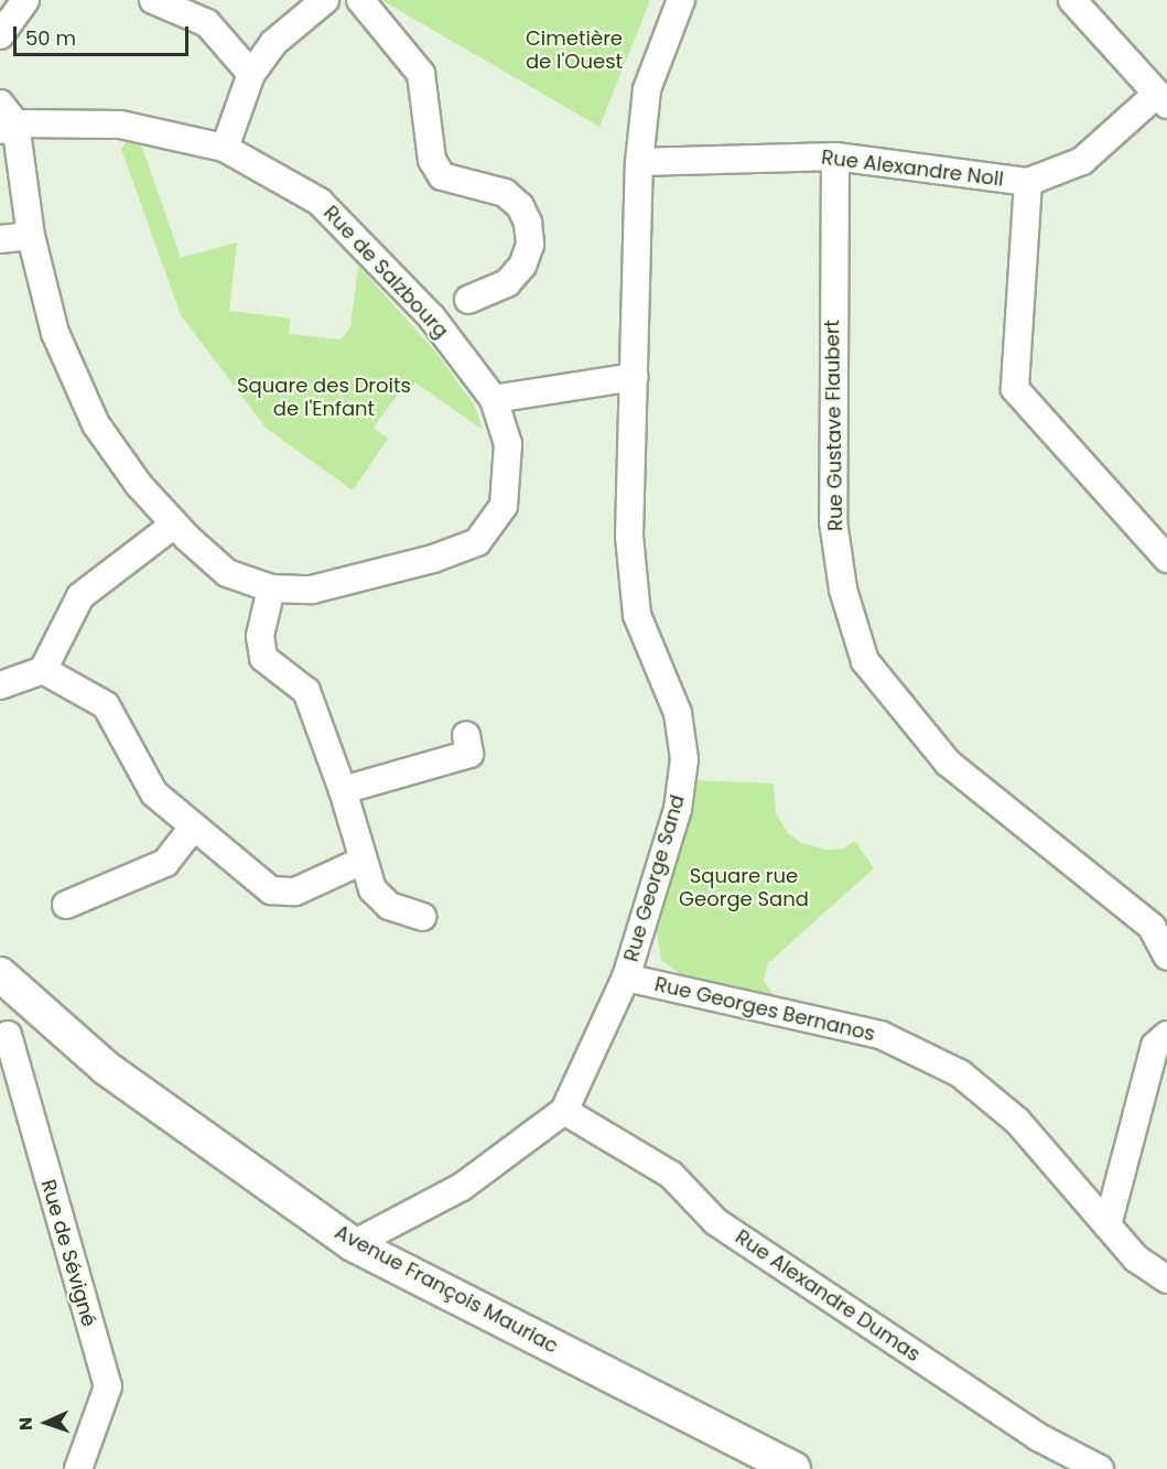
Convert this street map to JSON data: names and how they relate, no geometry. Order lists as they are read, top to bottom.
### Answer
{
  "streets": {
    "street": [
      "Rue Alexandre Noll",
      "Rue de Salzbourg",
      "Rue Gustave Flaubert",
      "Rue George Sand",
      "Rue Georges Bernanos",
      "Rue de Sévigné",
      "Avenue François Mauriac",
      "Rue Alexandre Dumas"
    ]
  },
  "crossings": [
    ["Rue Alexandre Noll", "Rue Gustave Flaubert"],
    ["Rue Alexandre Noll", "Rue George Sand"],
    ["Rue George Sand", "Rue Georges Bernanos"],
    ["Rue George Sand", "Avenue François Mauriac"],
    ["Rue George Sand", "Rue Alexandre Dumas"],
    ["Rue de Sévigné", "Avenue François Mauriac"]
  ],
  "parks": ["Cimetière de l'Ouest", "Square des Droits de l'Enfant", "Square rue George Sand"],
  "scale_bar": "50 m",
  "north": "left"
}
